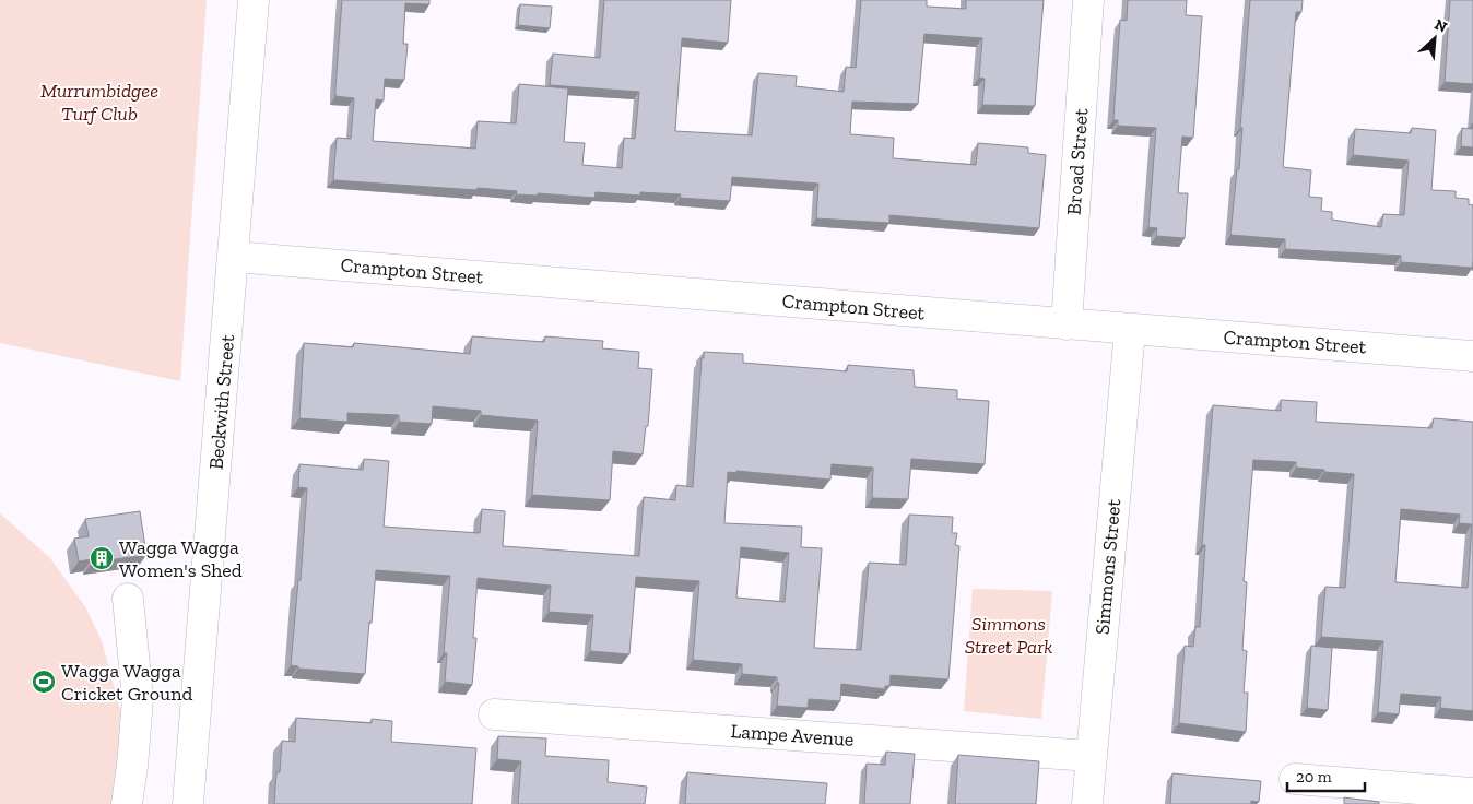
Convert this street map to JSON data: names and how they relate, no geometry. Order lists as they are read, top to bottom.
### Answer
{
  "streets": {
    "street": [
      "Broad Street",
      "Crampton Street",
      "Beckwith Street",
      "Simmons Street",
      "Lampe Avenue"
    ]
  },
  "crossings": [
    ["Broad Street", "Crampton Street"],
    ["Crampton Street", "Beckwith Street"],
    ["Crampton Street", "Simmons Street"],
    ["Simmons Street", "Lampe Avenue"]
  ],
  "parks": ["Murrumbidgee Turf Club", "Simmons Street Park"],
  "places": {
    "building": ["Wagga Wagga Women's Shed"],
    "sports": ["Wagga Wagga Cricket Ground"]
  },
  "scale_bar": "20 m",
  "north": "top right"
}
